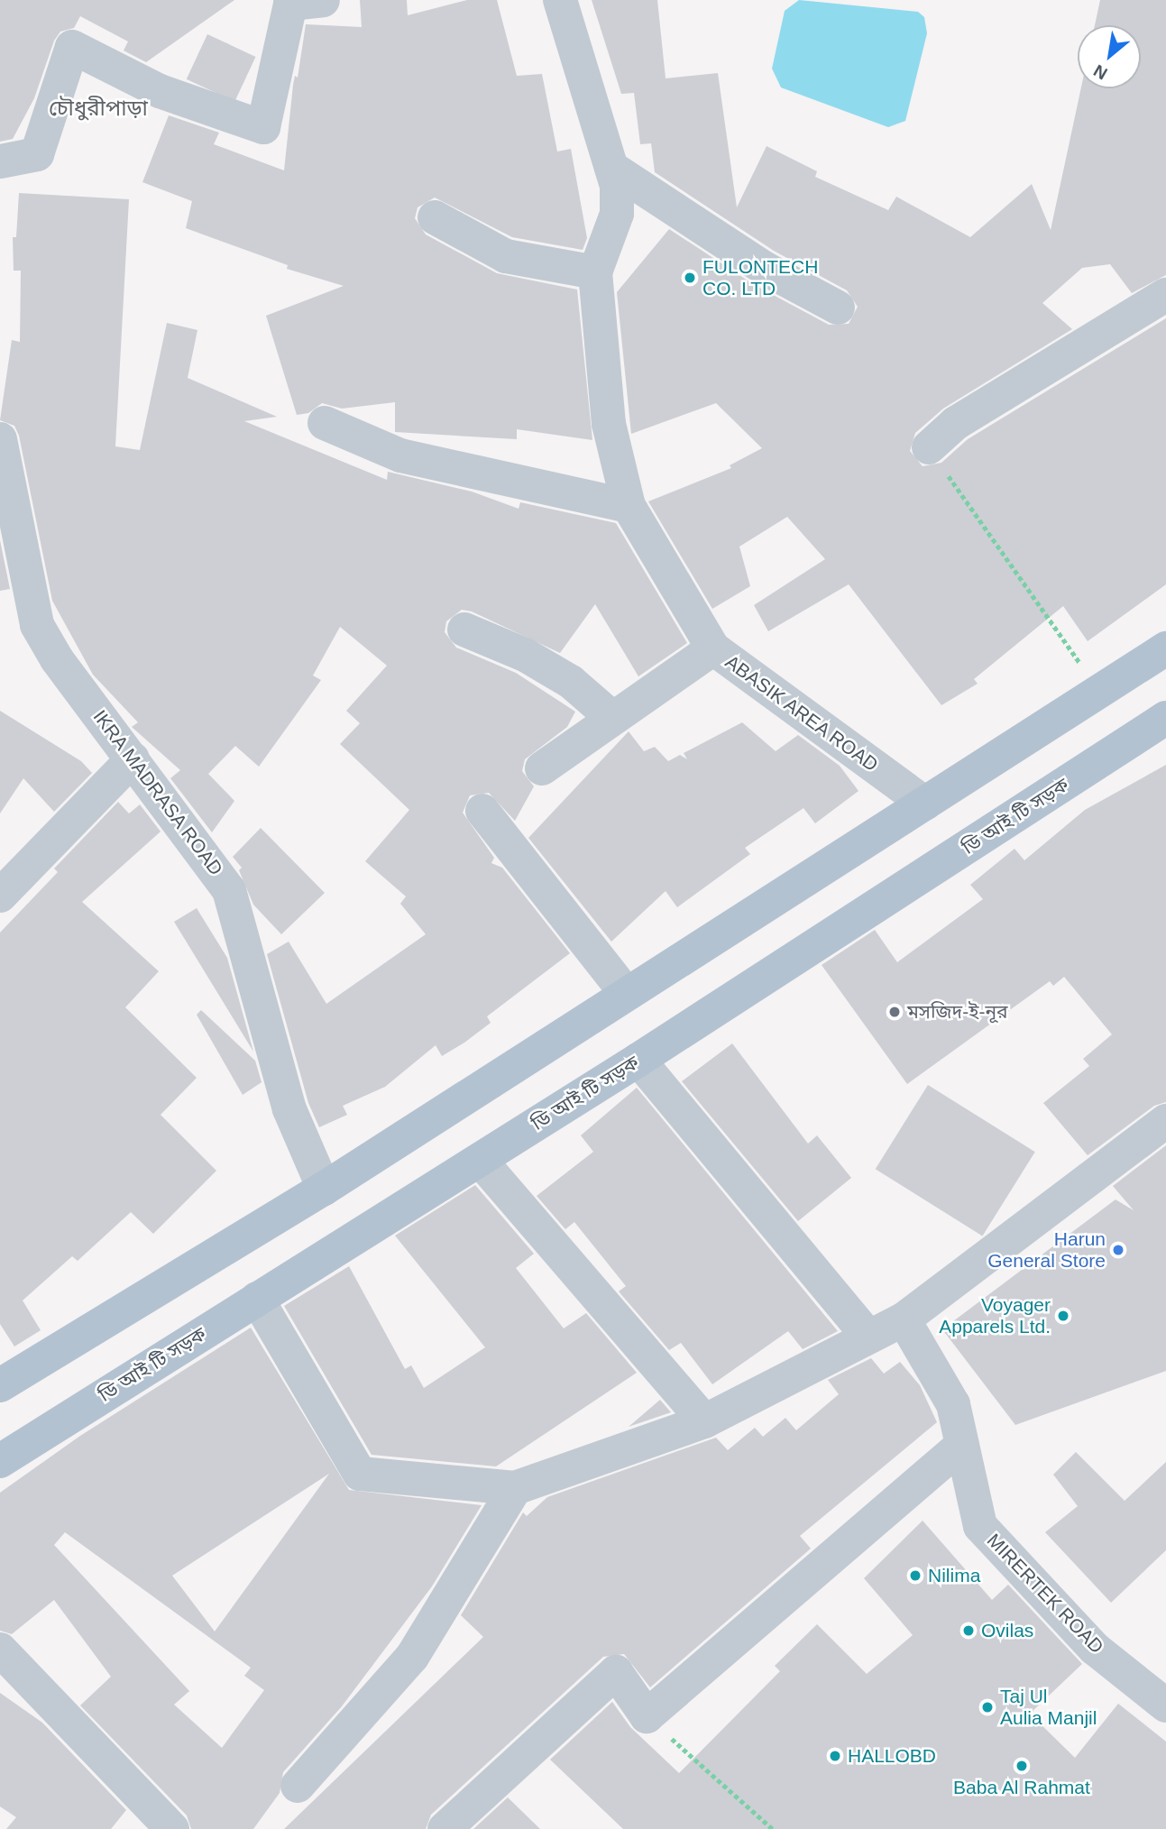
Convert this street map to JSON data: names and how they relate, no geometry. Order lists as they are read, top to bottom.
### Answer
{
  "streets": {
    "main road": ["ডি আই টি সড়ক"],
    "street": ["ABASIK AREA ROAD", "IKRA MADRASA ROAD", "MIRERTEK ROAD"]
  },
  "districts": ["চৌধুরীপাড়া"],
  "places": [
    "FULONTECH CO. LTD",
    "মসজিদ-ই-নূর",
    "Harun General Store",
    "Voyager Apparels Ltd.",
    "Nilima",
    "Ovilas",
    "Taj Ul Aulia Manjil",
    "HALLOBD",
    "Baba Al Rahmat"
  ],
  "north": "bottom left"
}
